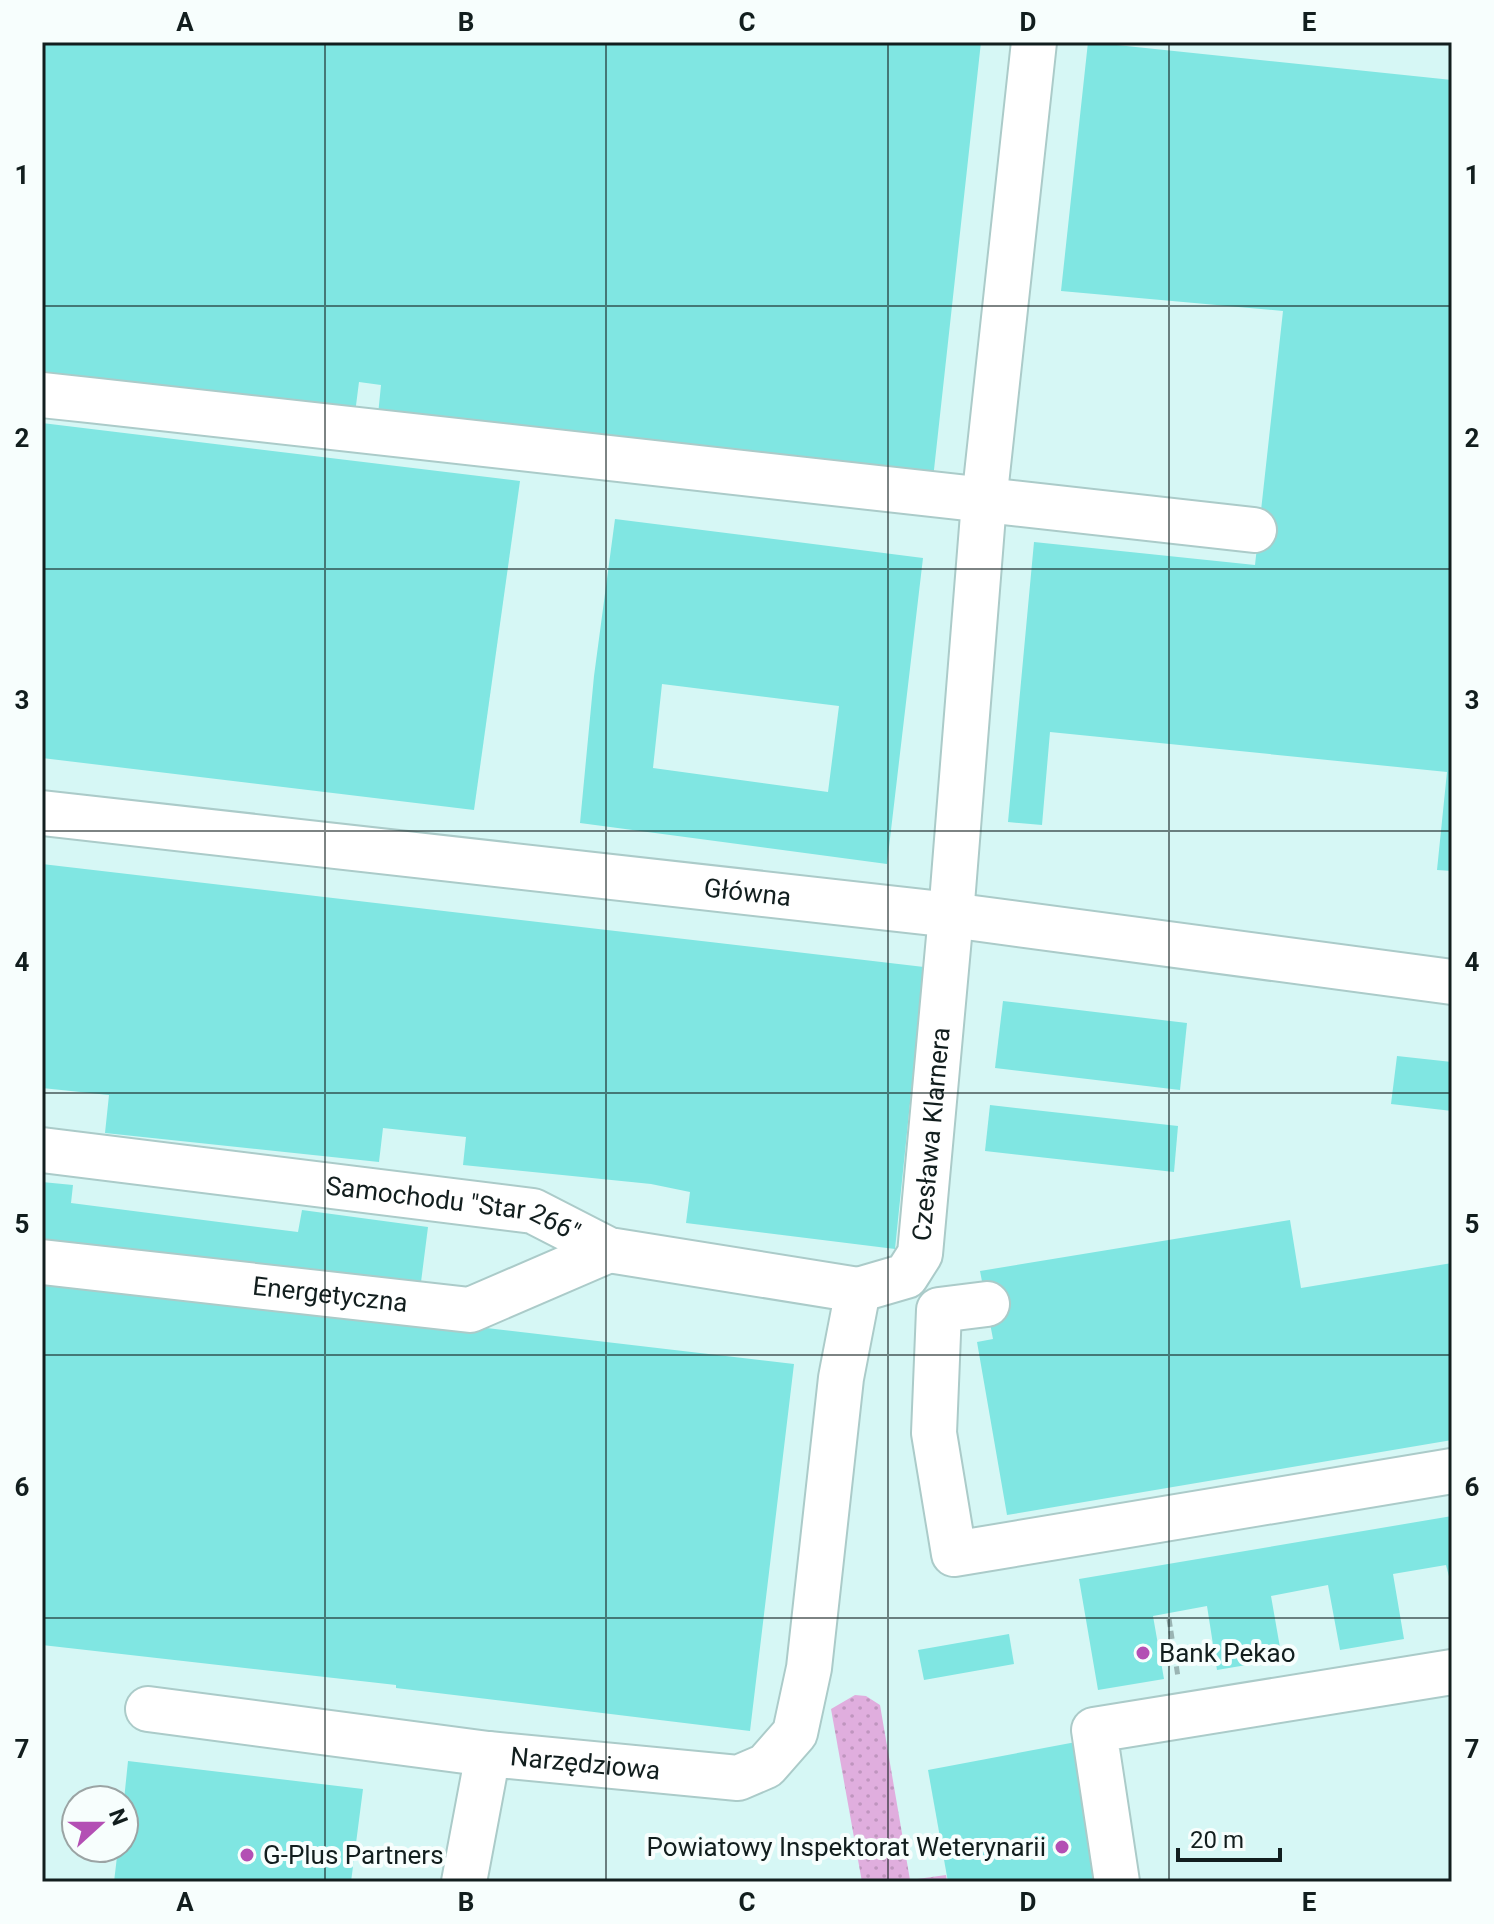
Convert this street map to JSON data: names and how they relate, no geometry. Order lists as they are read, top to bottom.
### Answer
{
  "streets": {
    "street": [
      "Główna",
      "Czesława Klarnera",
      "Samochodu \"Star 266\"",
      "Energetyczna",
      "Narzędziowa"
    ]
  },
  "crossings": [
    ["Główna", "Czesława Klarnera"],
    ["Czesława Klarnera", "Samochodu \"Star 266\""],
    ["Czesława Klarnera", "Narzędziowa"],
    ["Samochodu \"Star 266\"", "Energetyczna"],
    ["Samochodu \"Star 266\"", "Narzędziowa"]
  ],
  "places": ["Bank Pekao", "Powiatowy Inspektorat Weterynarii", "G-Plus Partners"],
  "scale_bar": "20 m",
  "north": "right",
  "grid": {
    "columns": [
      "A",
      "B",
      "C",
      "D",
      "E"
    ],
    "rows": [
      "1",
      "2",
      "3",
      "4",
      "5",
      "6",
      "7"
    ]
  }
}
